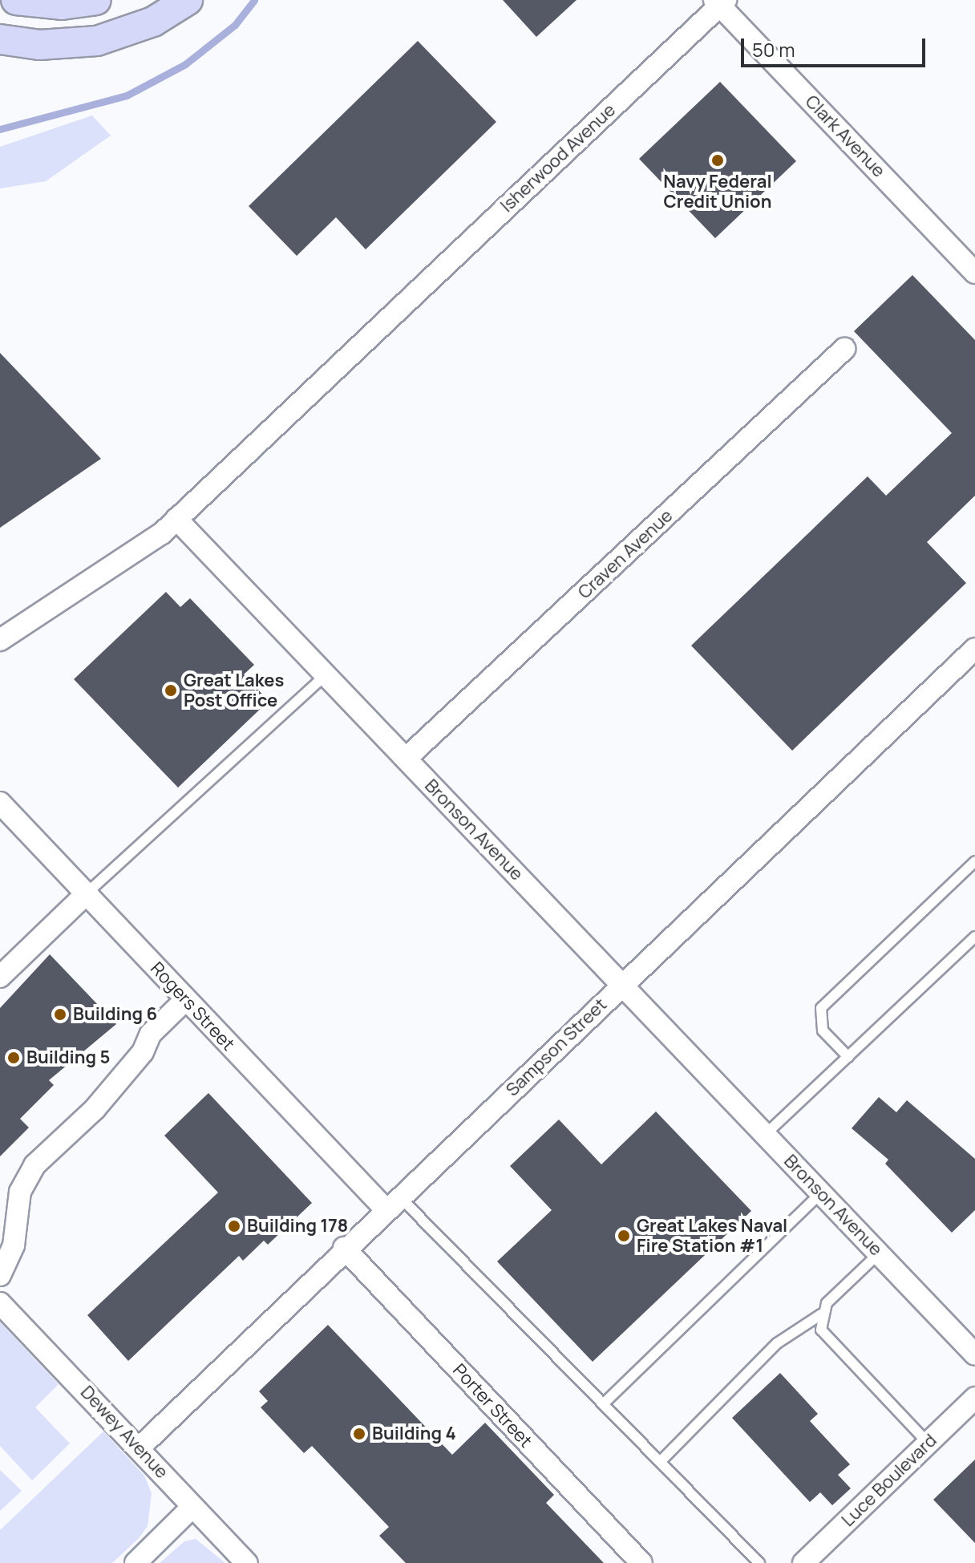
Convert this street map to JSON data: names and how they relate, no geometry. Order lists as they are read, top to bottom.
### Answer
{
  "streets": {
    "street": [
      "Clark Avenue",
      "Isherwood Avenue",
      "Craven Avenue",
      "Bronson Avenue",
      "Rogers Street",
      "Sampson Street",
      "Porter Street",
      "Dewey Avenue",
      "Luce Boulevard"
    ]
  },
  "crossings": [
    ["Clark Avenue", "Isherwood Avenue"],
    ["Isherwood Avenue", "Bronson Avenue"],
    ["Craven Avenue", "Bronson Avenue"],
    ["Bronson Avenue", "Sampson Street"],
    ["Rogers Street", "Sampson Street"],
    ["Sampson Street", "Porter Street"],
    ["Sampson Street", "Dewey Avenue"]
  ],
  "places": [
    "Navy Federal Credit Union",
    "Great Lakes Post Office",
    "Building 6",
    "Building 5",
    "Building 178",
    "Great Lakes Naval Fire Station #1",
    "Building 4"
  ],
  "scale_bar": "50 m"
}
